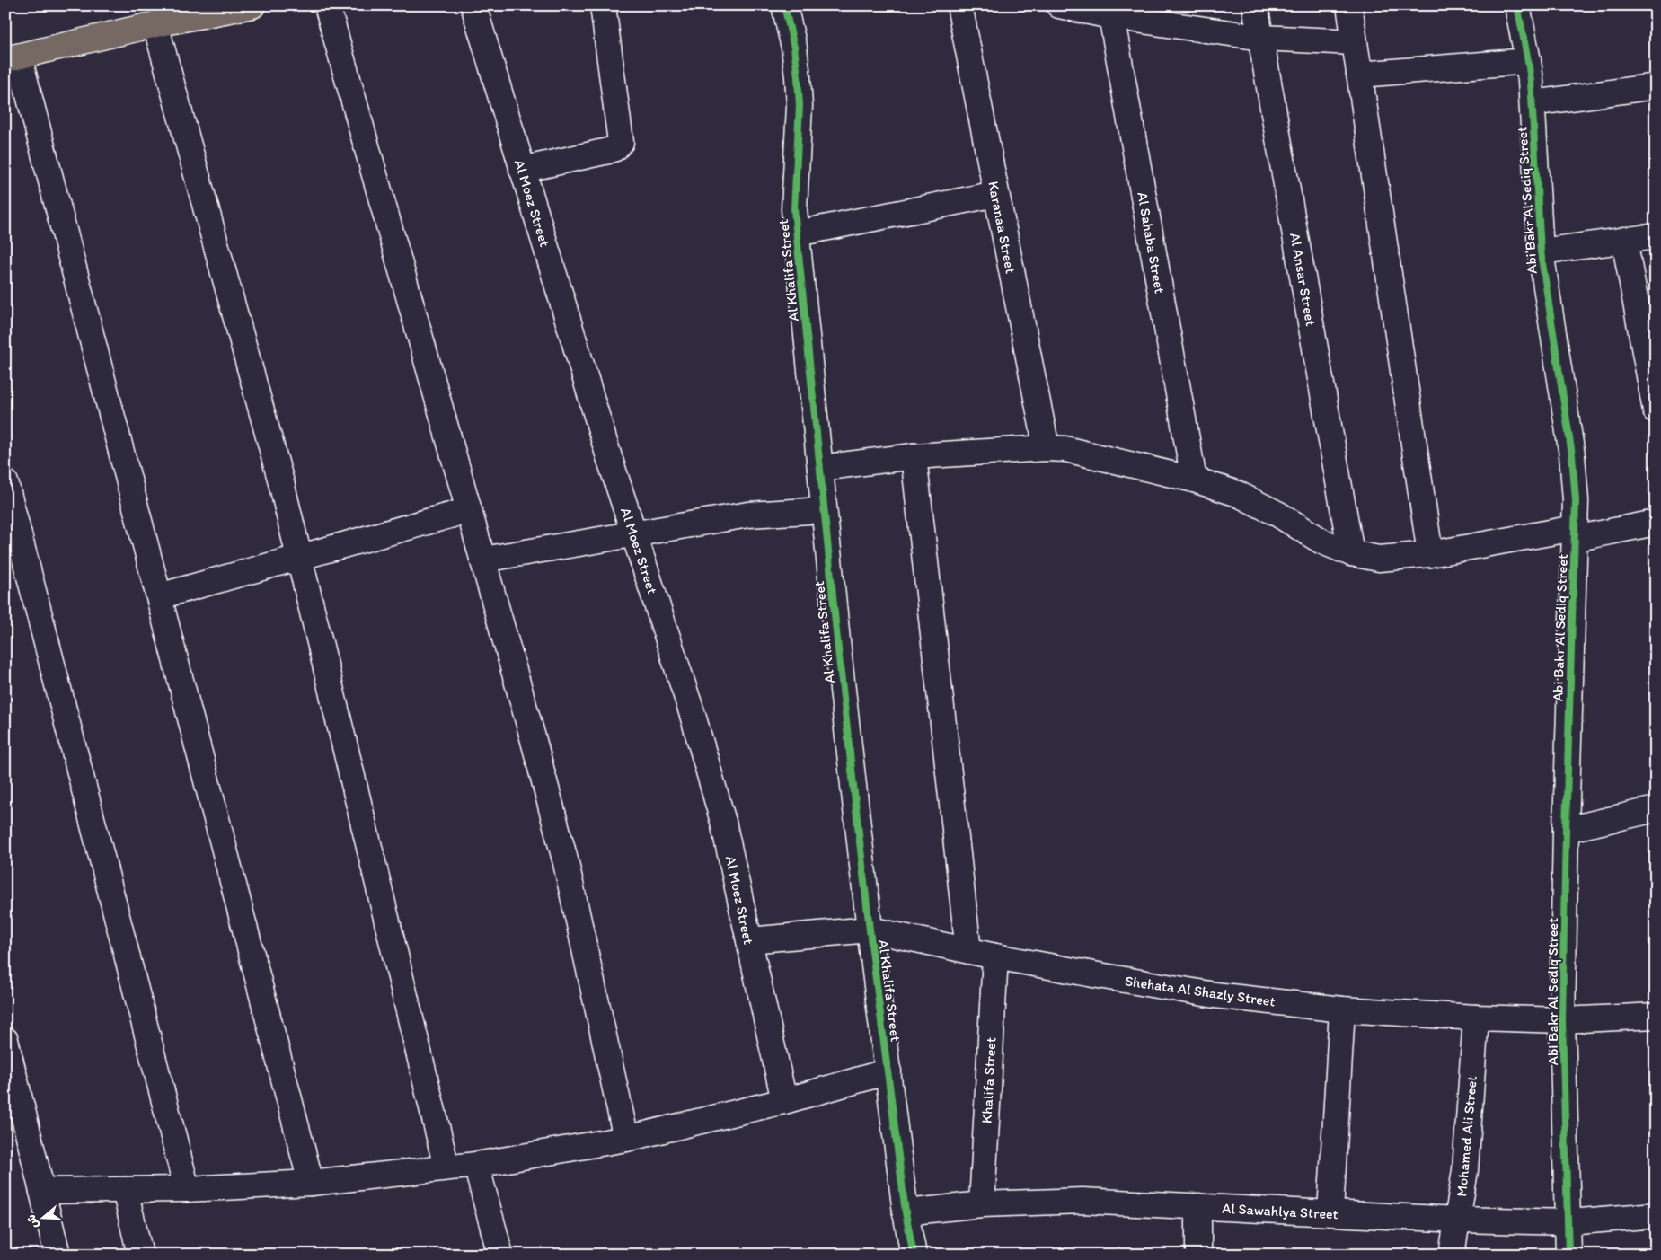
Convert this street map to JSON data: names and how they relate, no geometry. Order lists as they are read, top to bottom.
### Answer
{
  "streets": {
    "street": [
      "Abi Bakr Al Sediq Street",
      "Al Moez Street",
      "Karanaa Street",
      "Al Sahaba Street",
      "Al Khalifa Street",
      "Al Ansar Street",
      "Shehata Al Shazly Street",
      "Khalifa Street",
      "Mohamed Ali Street",
      "Al Sawahlya Street"
    ]
  },
  "crossings": [
    ["Abi Bakr Al Sediq Street", "Shehata Al Shazly Street"],
    ["Abi Bakr Al Sediq Street", "Al Sawahlya Street"],
    ["Al Moez Street", "Shehata Al Shazly Street"],
    ["Al Khalifa Street", "Shehata Al Shazly Street"],
    ["Al Khalifa Street", "Al Sawahlya Street"],
    ["Shehata Al Shazly Street", "Khalifa Street"],
    ["Shehata Al Shazly Street", "Mohamed Ali Street"],
    ["Khalifa Street", "Al Sawahlya Street"],
    ["Mohamed Ali Street", "Al Sawahlya Street"]
  ],
  "north": "left"
}
